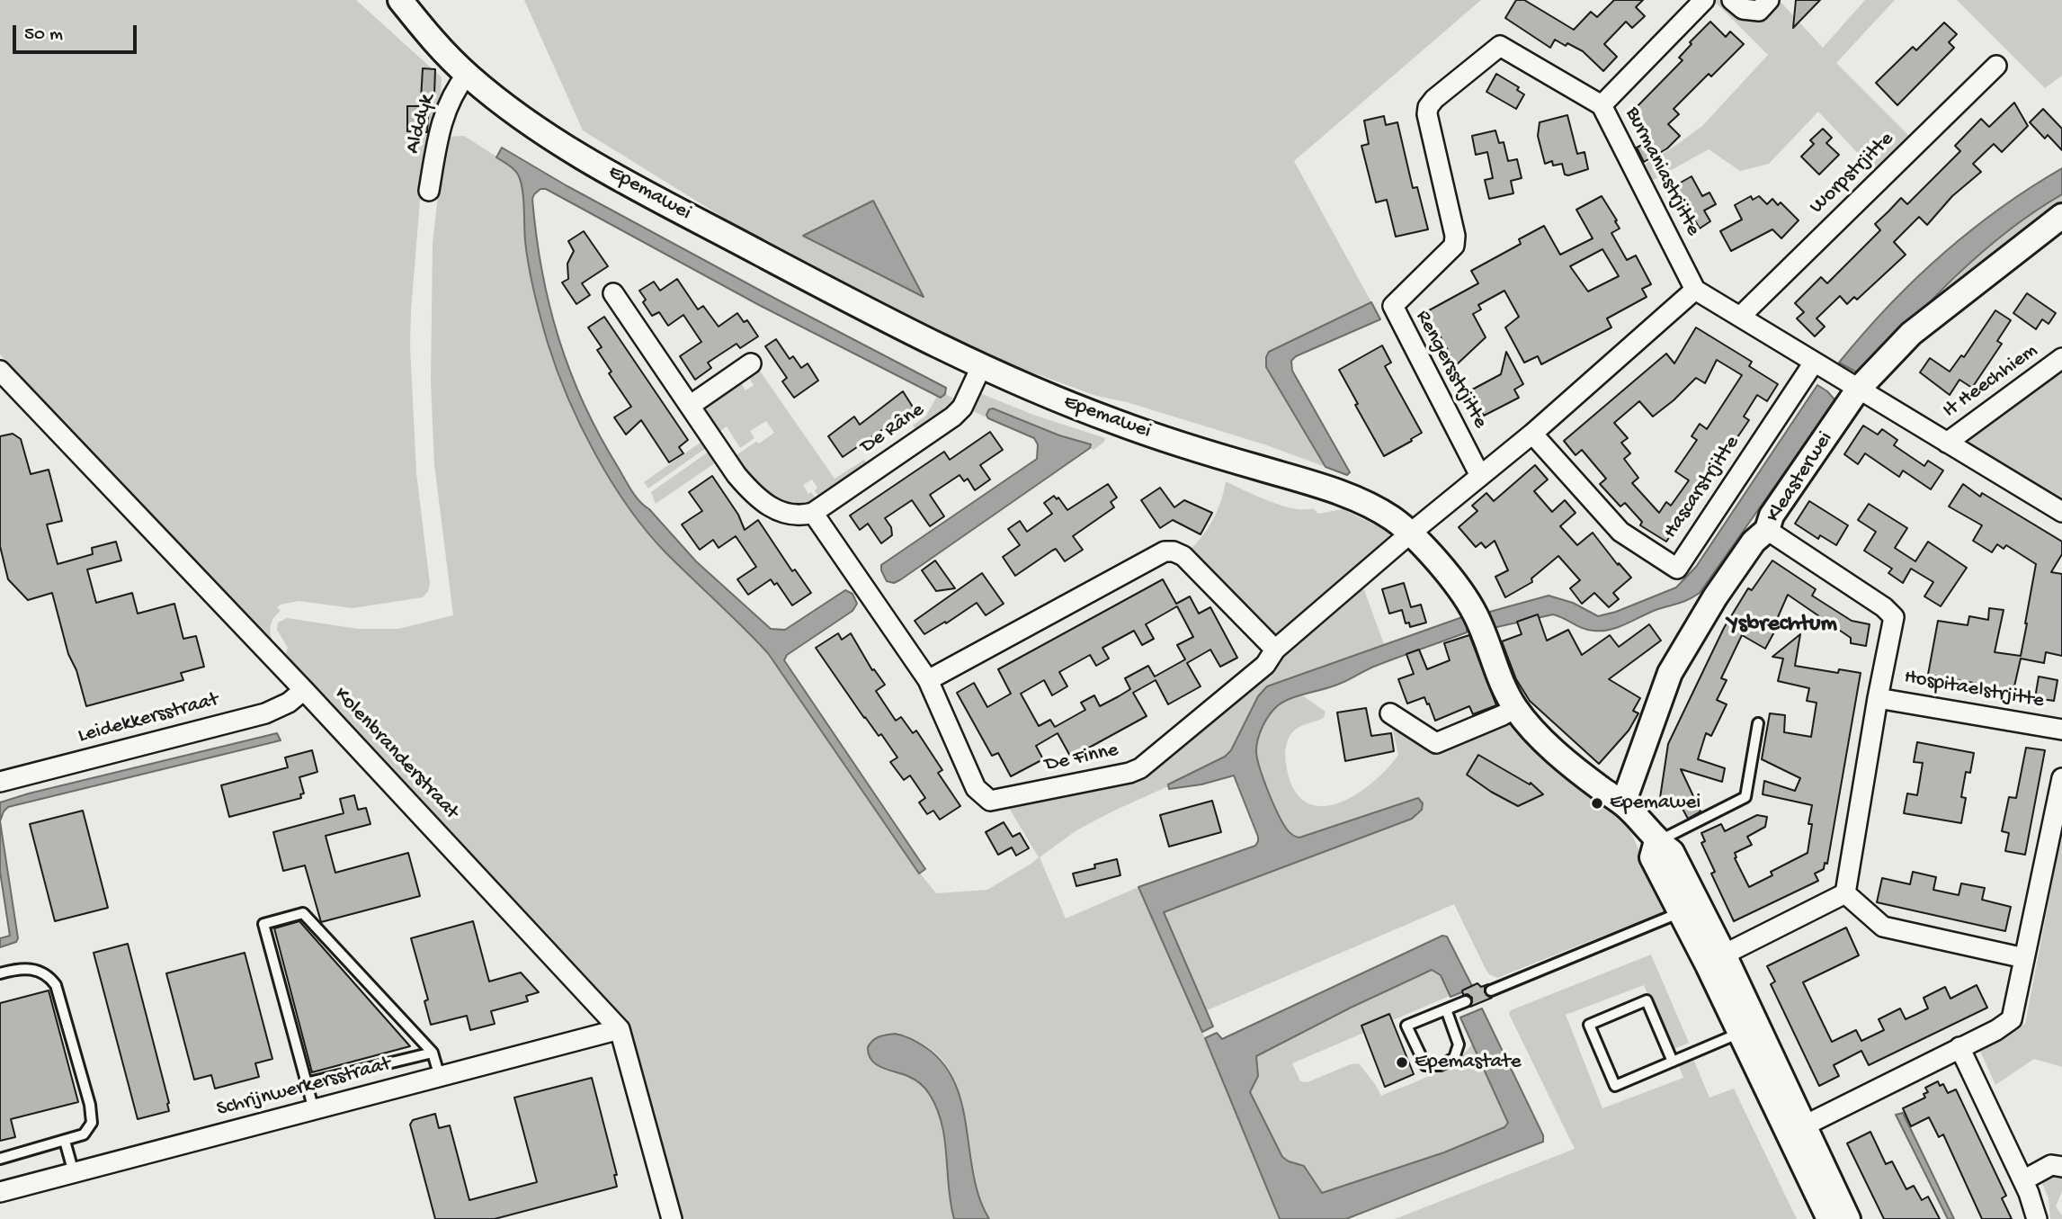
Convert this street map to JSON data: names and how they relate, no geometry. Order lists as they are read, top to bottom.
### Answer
{
  "streets": {
    "street": [
      "Alddyk",
      "Burmaniastrjitte",
      "Worpstrjitte",
      "Epemawei",
      "Rengersstrjitte",
      "It Heechhiem",
      "De Râne",
      "Kleasterwei",
      "Hascarstrjitte",
      "Hospitaelstrjitte",
      "Leidekkersstraat",
      "Kolenbranderstraat",
      "De Finne",
      "Schrijnwerkersstraat"
    ]
  },
  "crossings": [
    ["Alddyk", "Epemawei"],
    ["Burmaniastrjitte", "Rengersstrjitte"],
    ["Epemawei", "De Râne"],
    ["Epemawei", "Kleasterwei"],
    ["Epemawei", "De Finne"],
    ["De Râne", "De Finne"],
    ["Leidekkersstraat", "Kolenbranderstraat"],
    ["Kolenbranderstraat", "Schrijnwerkersstraat"]
  ],
  "districts": ["Ysbrechtum"],
  "places": ["Epemawei", "Epemastate"],
  "scale_bar": "50 m"
}
